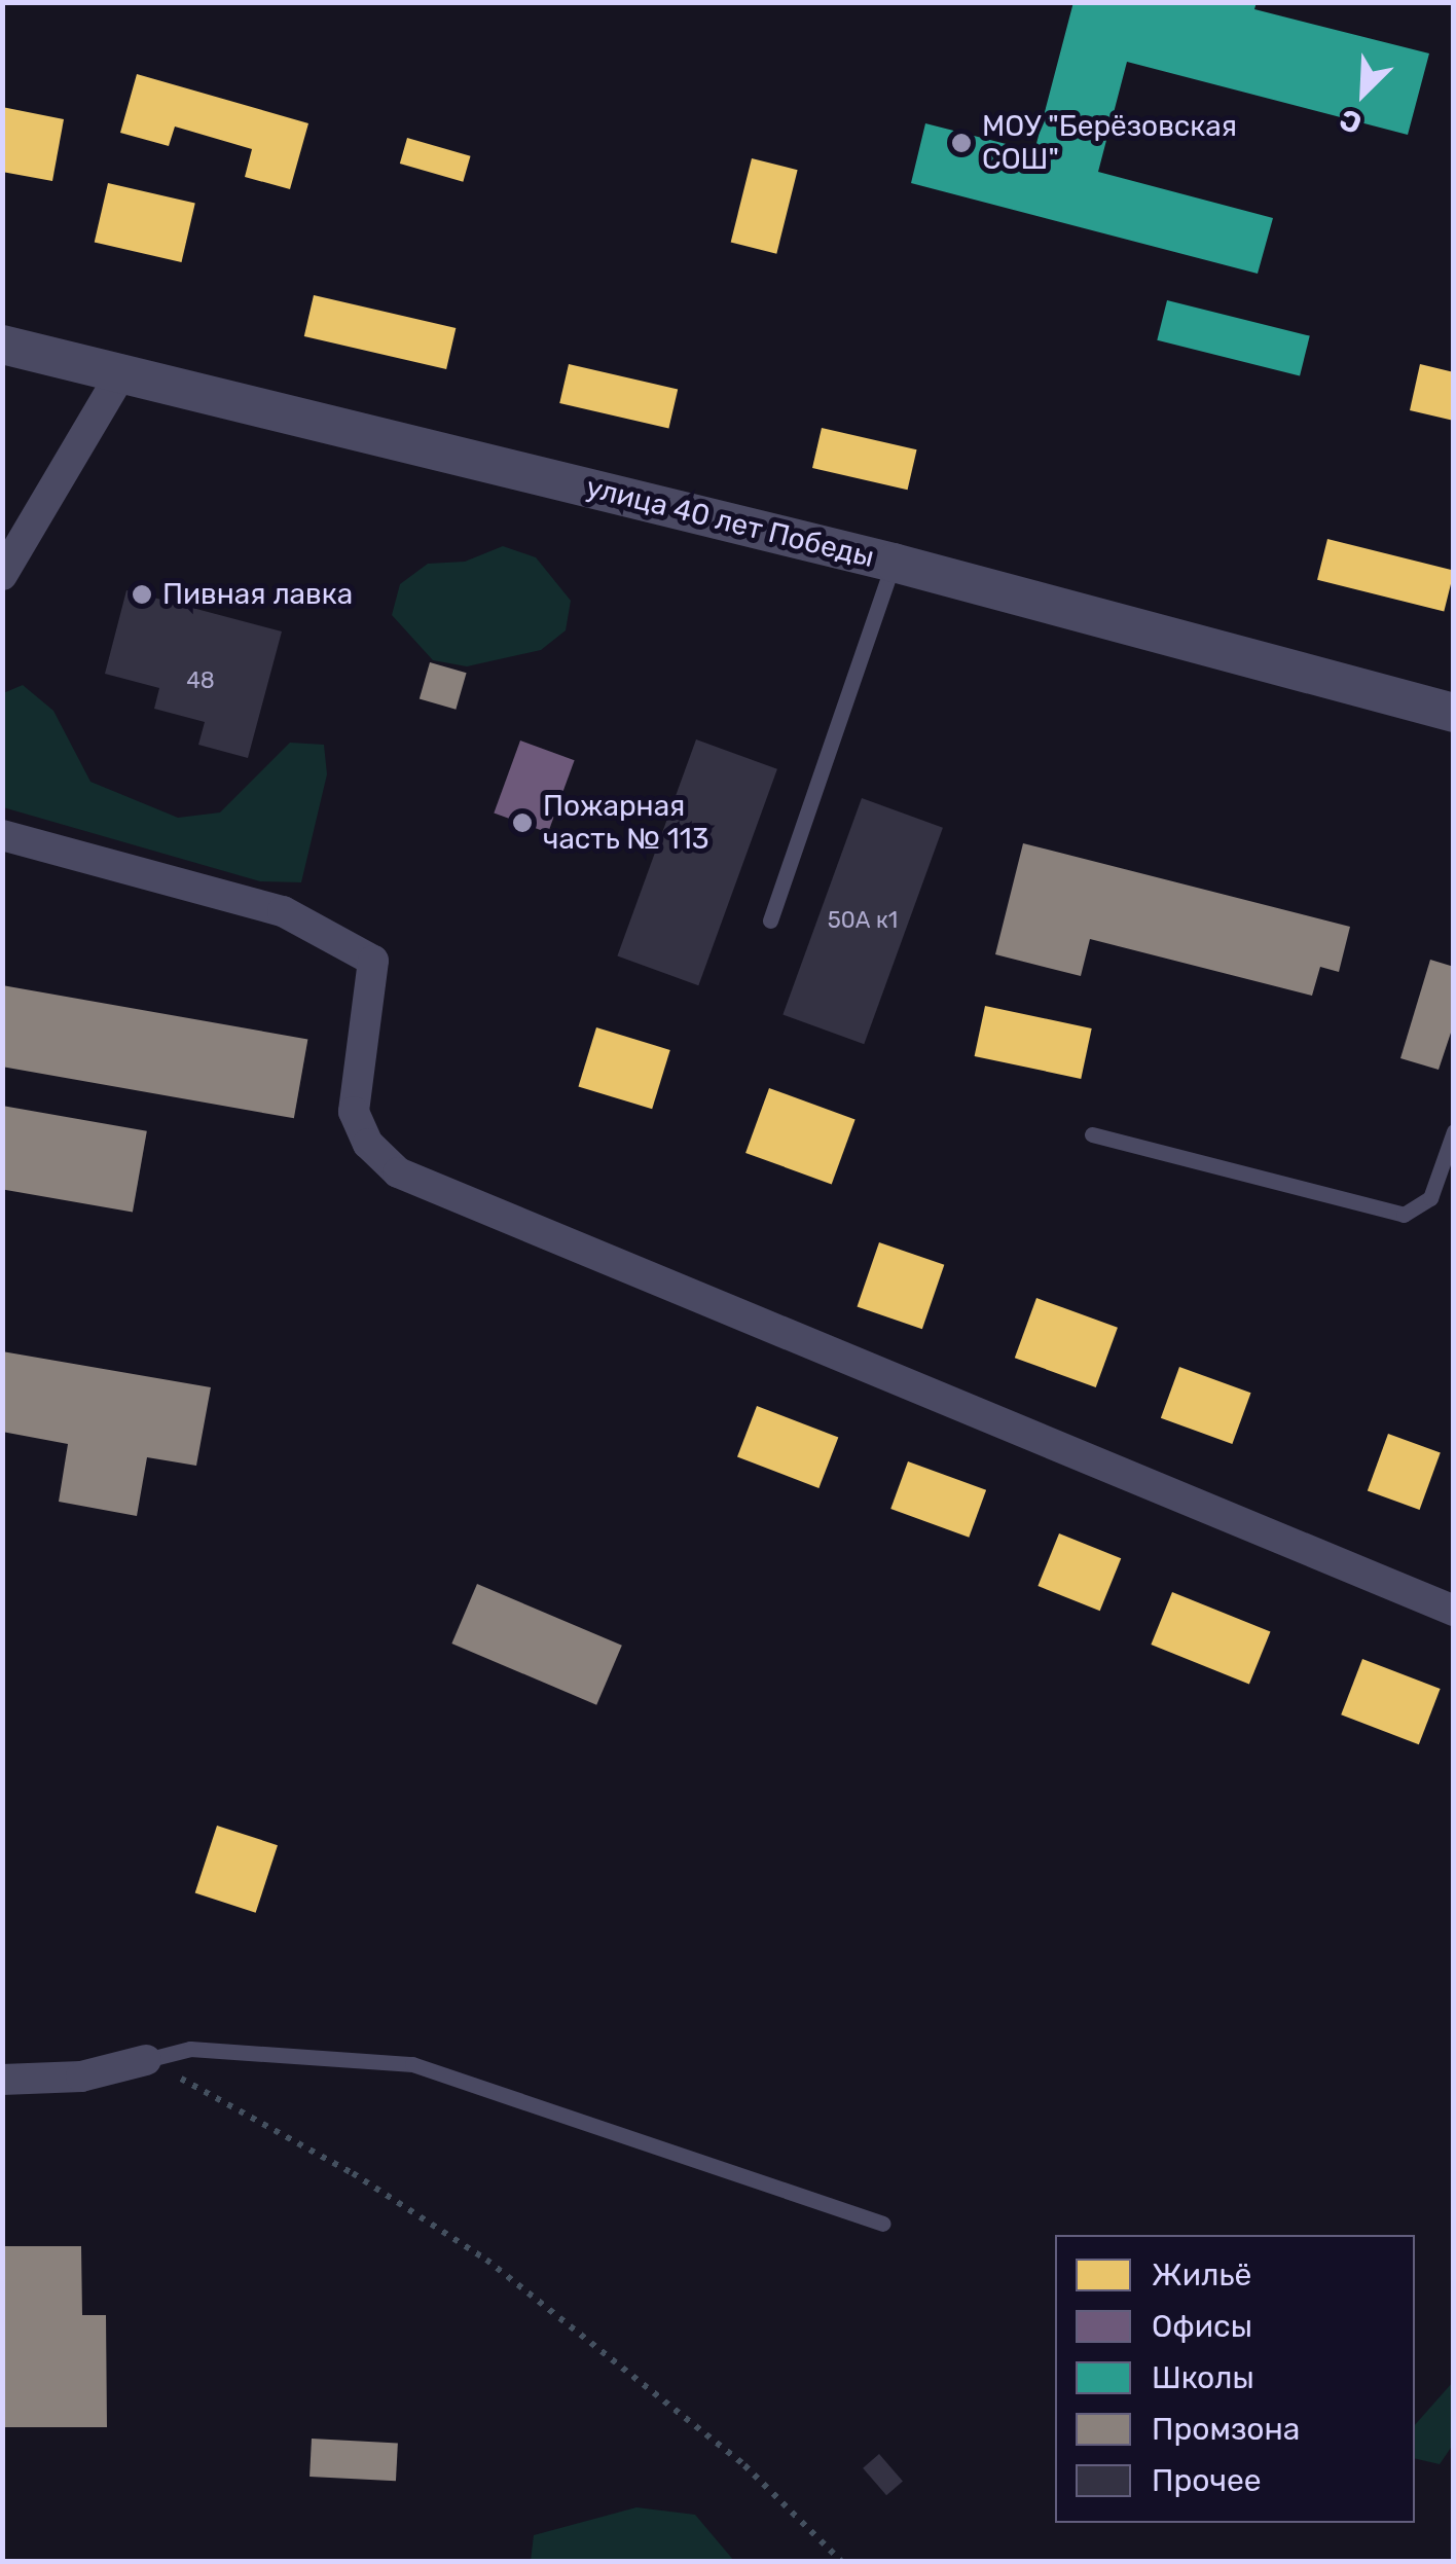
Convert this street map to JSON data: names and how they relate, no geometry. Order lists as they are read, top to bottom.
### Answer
{
  "streets": {
    "street": ["улица 40 лет Победы"]
  },
  "places": ["МОУ \"Берёзовская СОШ\"", "Пивная лавка", "Пожарная часть № 113"],
  "house_numbers": ["48", "50А к1"],
  "legend": [
    "Жильё",
    "Офисы",
    "Школы",
    "Промзона",
    "Прочее"
  ],
  "north": "bottom left"
}
